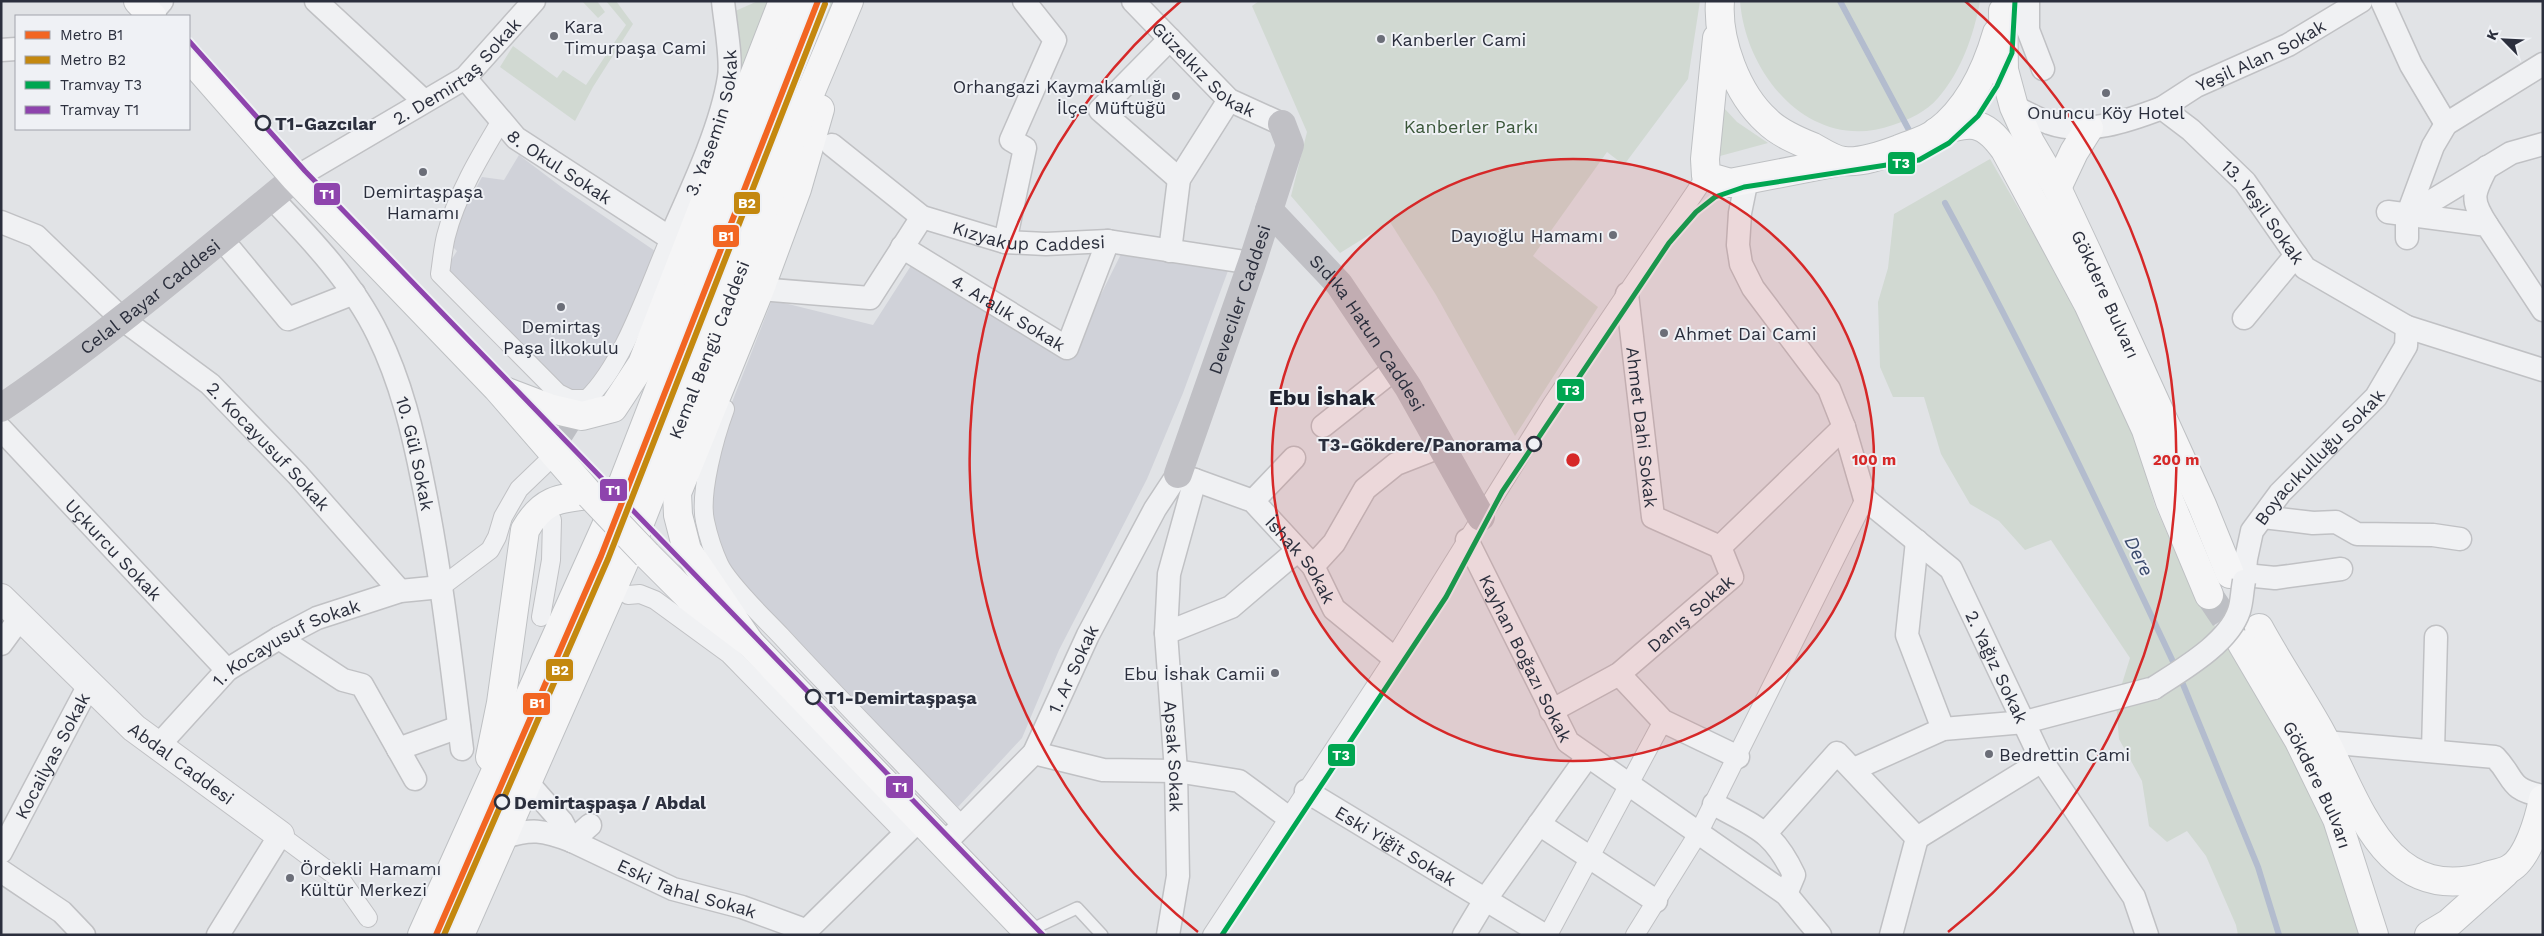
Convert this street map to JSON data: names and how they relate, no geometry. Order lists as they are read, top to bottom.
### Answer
{
  "streets": {
    "main road": [
      "Gökdere Bulvarı",
      "Celal Bayar Caddesi",
      "Deveciler Caddesi",
      "Sıdıka Hatun Caddesi",
      "Kemal Bengü Caddesi"
    ],
    "street": [
      "Yeşil Alan Sokak",
      "Güzelkız Sokak",
      "2. Demirtaş Sokak",
      "3. Yasemin Sokak",
      "8. Okul Sokak",
      "13. Yeşil Sokak",
      "Kızyakup Caddesi",
      "4. Aralık Sokak",
      "Ahmet Dahi Sokak",
      "2. Kocayusuf Sokak",
      "10. Gül Sokak",
      "Boyacıkulluğu Sokak",
      "Uçkurcu Sokak",
      "İshak Sokak",
      "Danış Sokak",
      "1. Kocayusuf Sokak",
      "Kayhan Boğazı Sokak",
      "2. Yağız Sokak",
      "1. Ar Sokak",
      "Kocailyas Sokak",
      "Apsak Sokak",
      "Abdal Caddesi",
      "Eski Yiğit Sokak",
      "Eski Tahal Sokak"
    ]
  },
  "crossings": [
    ["Yeşil Alan Sokak", "13. Yeşil Sokak"],
    ["Güzelkız Sokak", "Deveciler Caddesi"],
    ["2. Demirtaş Sokak", "8. Okul Sokak"],
    ["2. Demirtaş Sokak", "Celal Bayar Caddesi"],
    ["3. Yasemin Sokak", "8. Okul Sokak"],
    ["13. Yeşil Sokak", "Boyacıkulluğu Sokak"],
    ["Kızyakup Caddesi", "Deveciler Caddesi"],
    ["Kızyakup Caddesi", "4. Aralık Sokak"],
    ["Gökdere Bulvarı", "Boyacıkulluğu Sokak"],
    ["Celal Bayar Caddesi", "2. Kocayusuf Sokak"],
    ["Celal Bayar Caddesi", "10. Gül Sokak"],
    ["Deveciler Caddesi", "Sıdıka Hatun Caddesi"],
    ["Deveciler Caddesi", "İshak Sokak"],
    ["Deveciler Caddesi", "1. Ar Sokak"],
    ["Deveciler Caddesi", "Apsak Sokak"],
    ["Kemal Bengü Caddesi", "Eski Tahal Sokak"],
    ["Ahmet Dahi Sokak", "Danış Sokak"],
    ["2. Kocayusuf Sokak", "1. Kocayusuf Sokak"],
    ["10. Gül Sokak", "1. Kocayusuf Sokak"],
    ["Boyacıkulluğu Sokak", "2. Yağız Sokak"],
    ["Uçkurcu Sokak", "1. Kocayusuf Sokak"],
    ["İshak Sokak", "1. Ar Sokak"],
    ["İshak Sokak", "Apsak Sokak"],
    ["Danış Sokak", "Kayhan Boğazı Sokak"],
    ["1. Kocayusuf Sokak", "Abdal Caddesi"],
    ["1. Ar Sokak", "Apsak Sokak"],
    ["Kocailyas Sokak", "Abdal Caddesi"]
  ],
  "districts": ["Ebu İshak"],
  "water": ["Dere"],
  "parks": ["Kanberler Parkı"],
  "places": [
    "Kara Timurpaşa Cami",
    "Kanberler Cami",
    "Onuncu Köy Hotel",
    "Orhangazi Kaymakamlığı İlçe Müftüğü",
    "T1-Gazcılar",
    "Demirtaşpaşa Hamamı",
    "Dayıoğlu Hamamı",
    "Demirtaş Paşa İlkokulu",
    "Ahmet Dai Cami",
    "T3-Gökdere/Panorama",
    "Ebu İshak Camii",
    "T1-Demirtaşpaşa",
    "Bedrettin Cami",
    "Demirtaşpaşa / Abdal",
    "Ördekli Hamamı Kültür Merkezi"
  ],
  "lines": [
    "metro line B1",
    "tram line T3",
    "metro line B2",
    "tram line T1"
  ],
  "legend": [
    "Metro B1",
    "Metro B2",
    "Tramvay T3",
    "Tramvay T1"
  ],
  "north": "top left",
  "rings": ["100 m", "200 m"]
}
